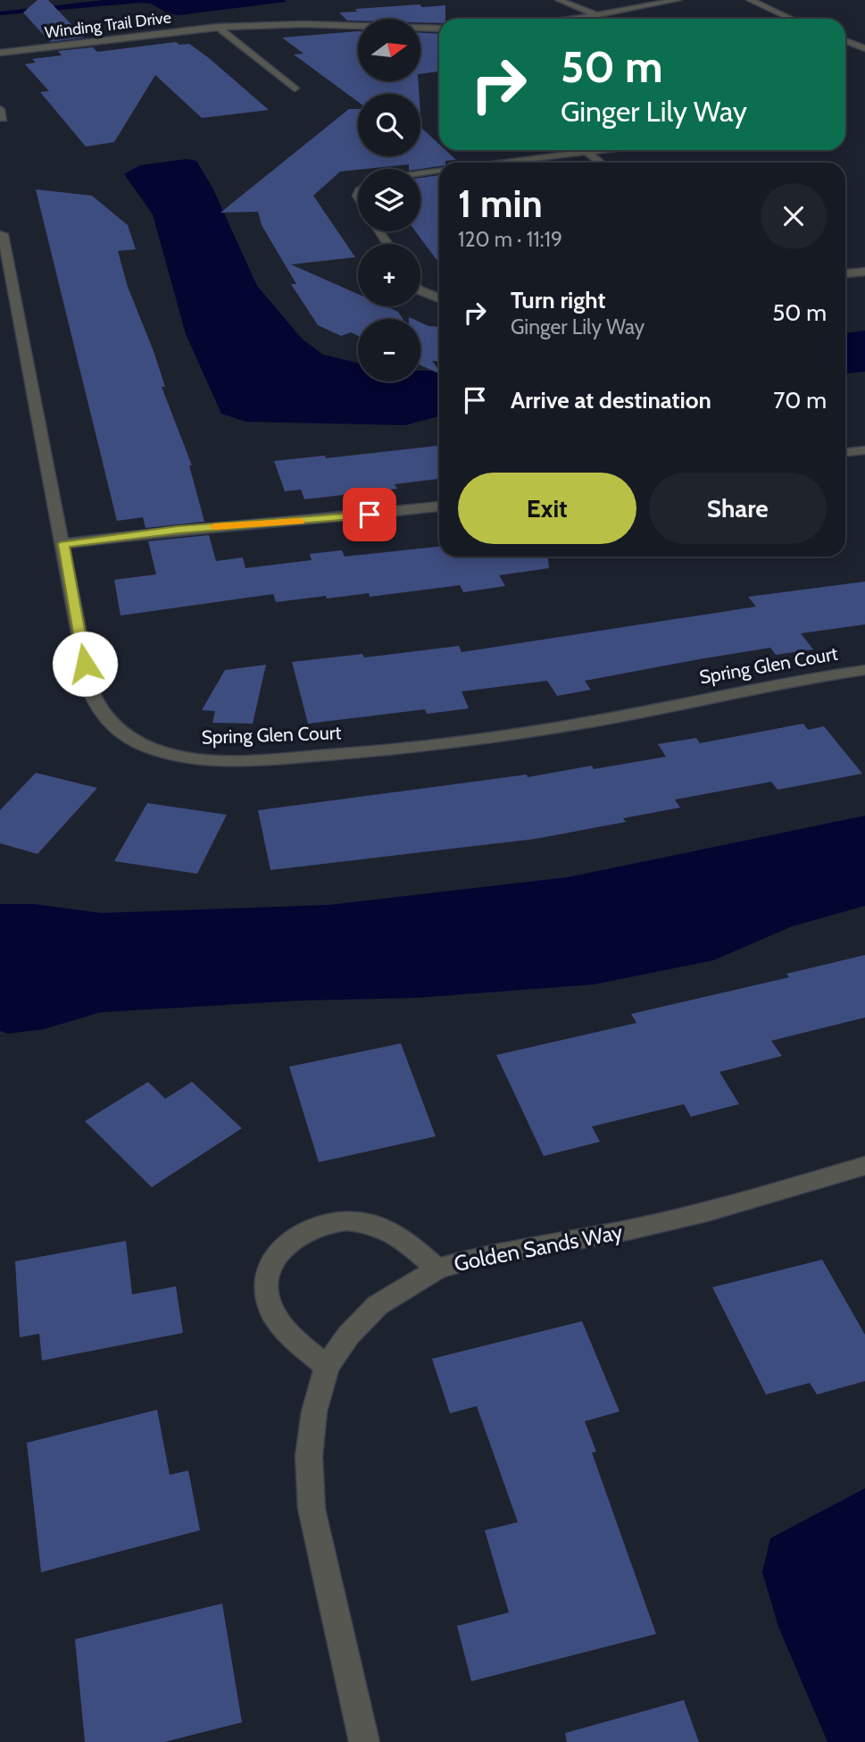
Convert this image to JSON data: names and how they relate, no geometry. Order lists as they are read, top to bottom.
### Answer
{
  "streets": {
    "street": ["Winding Trail Drive", "Spring Glen Court", "Golden Sands Way"]
  },
  "north": "right",
  "page": {
    "map_buttons": ["+", "−"],
    "turn": ["50 m", "Ginger Lily Way"],
    "heading": ["1 min", "120 m · 11:19"],
    "list": [
      {
        "name": "Turn right",
        "note": "Ginger Lily Way",
        "value": "50 m"
      },
      {
        "name": "Arrive at destination",
        "value": "70 m"
      }
    ],
    "buttons": ["Exit", "Share"]
  }
}
